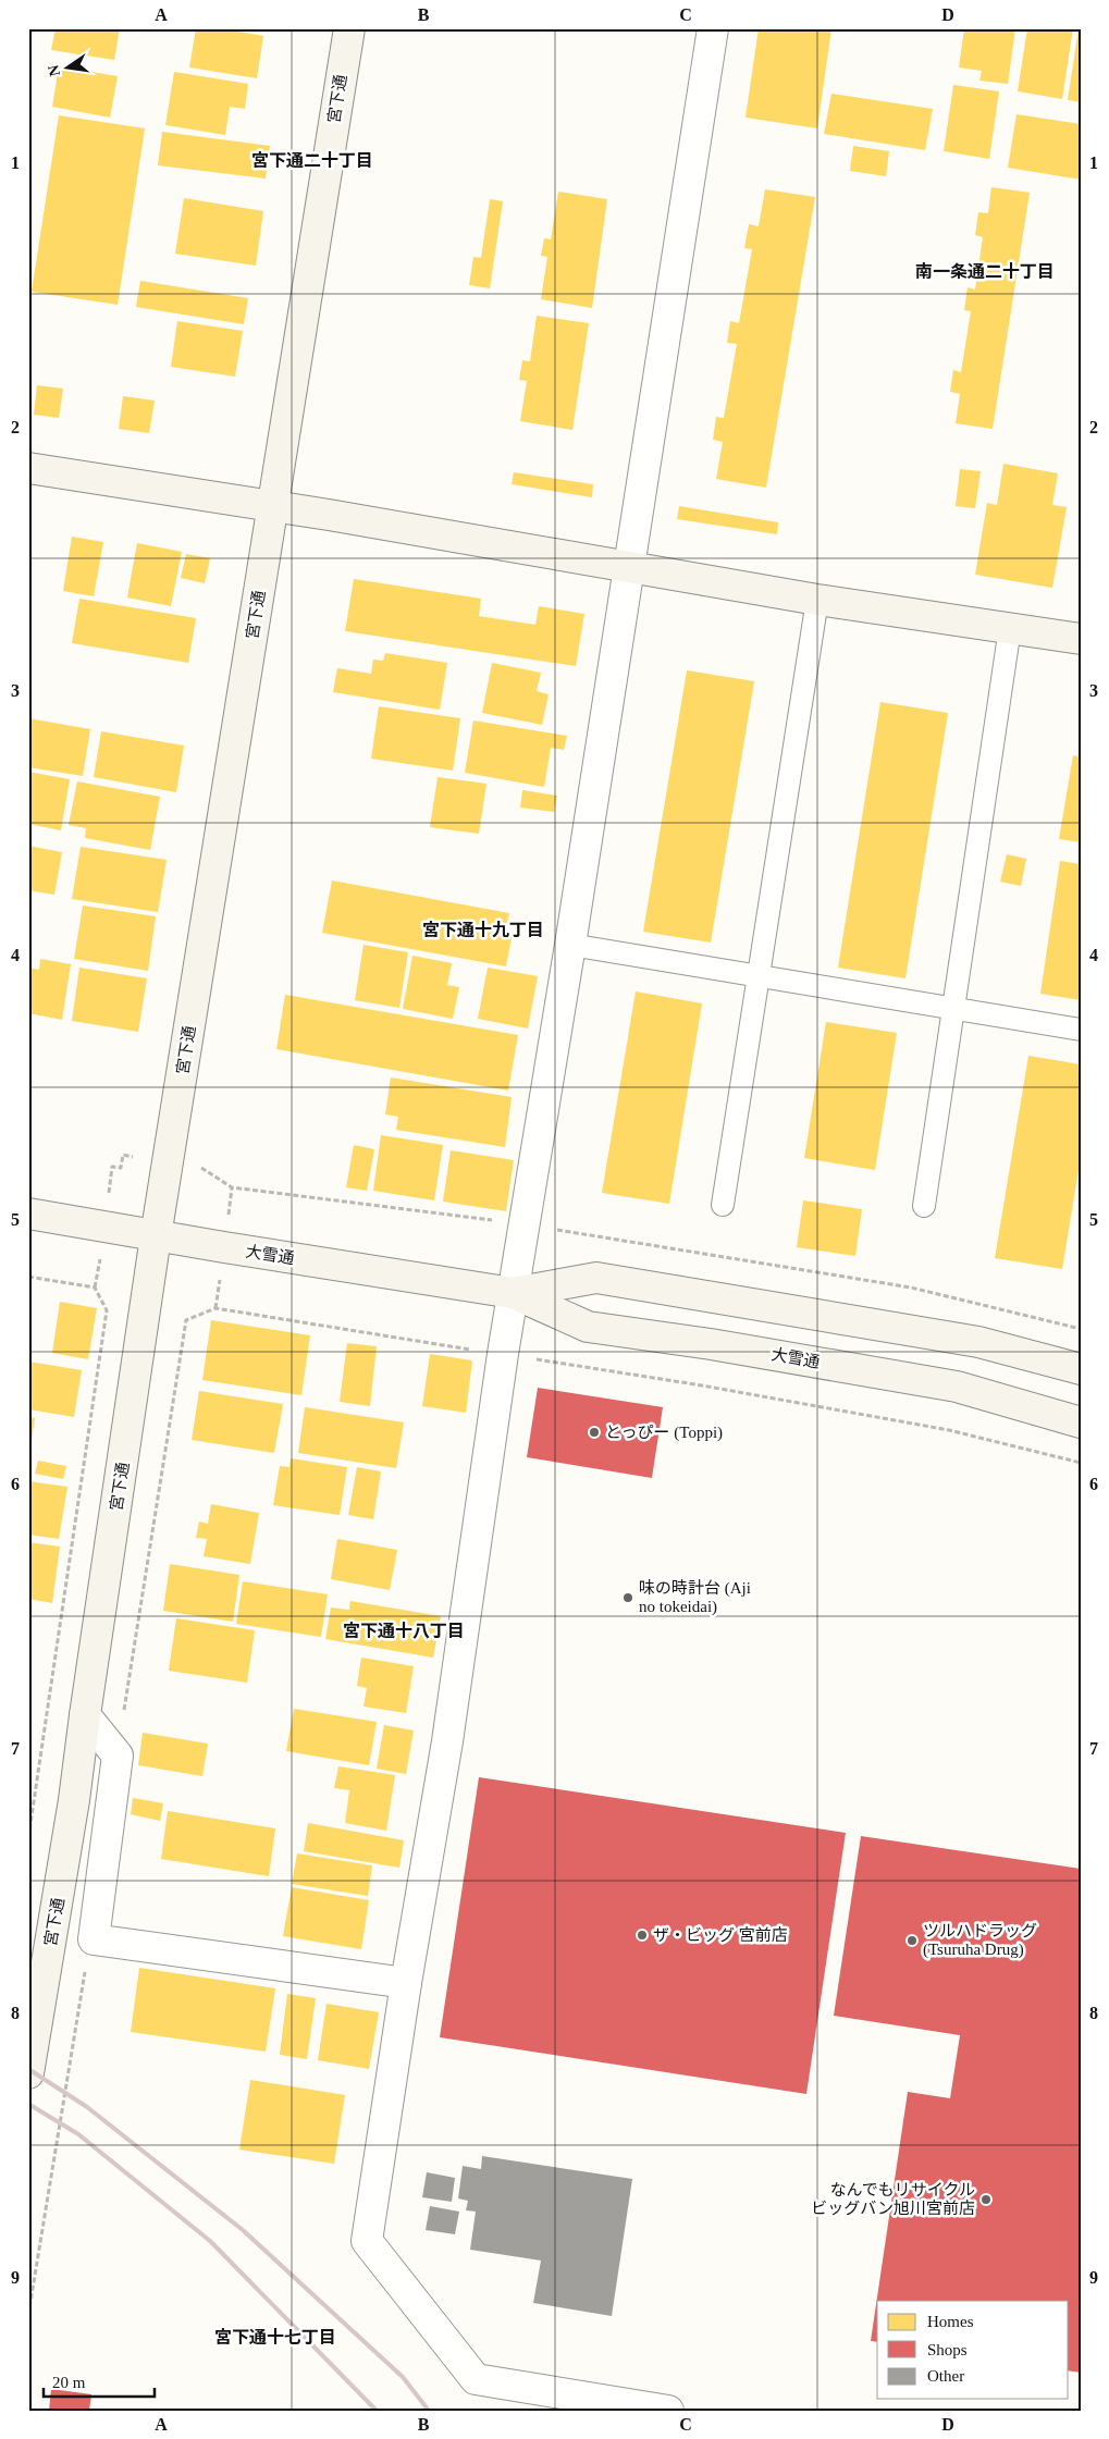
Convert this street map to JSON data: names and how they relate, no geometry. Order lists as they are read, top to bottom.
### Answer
{
  "streets": {
    "street": ["宮下通", "大雪通"]
  },
  "crossings": [
    ["宮下通", "大雪通"]
  ],
  "districts": [
    "宮下通二十丁目",
    "南一条通二十丁目",
    "宮下通十九丁目",
    "宮下通十八丁目",
    "宮下通十七丁目"
  ],
  "places": [
    "とっぴー (Toppi)",
    "味の時計台 (Aji no tokeidai)",
    "ザ・ビッグ 宮前店",
    "ツルハドラッグ (Tsuruha Drug)",
    "なんでもリサイクル ビッグバン旭川宮前店"
  ],
  "legend": ["Homes", "Shops", "Other"],
  "scale_bar": "20 m",
  "north": "left",
  "grid": {
    "columns": [
      "A",
      "B",
      "C",
      "D"
    ],
    "rows": [
      "1",
      "2",
      "3",
      "4",
      "5",
      "6",
      "7",
      "8",
      "9"
    ]
  }
}
